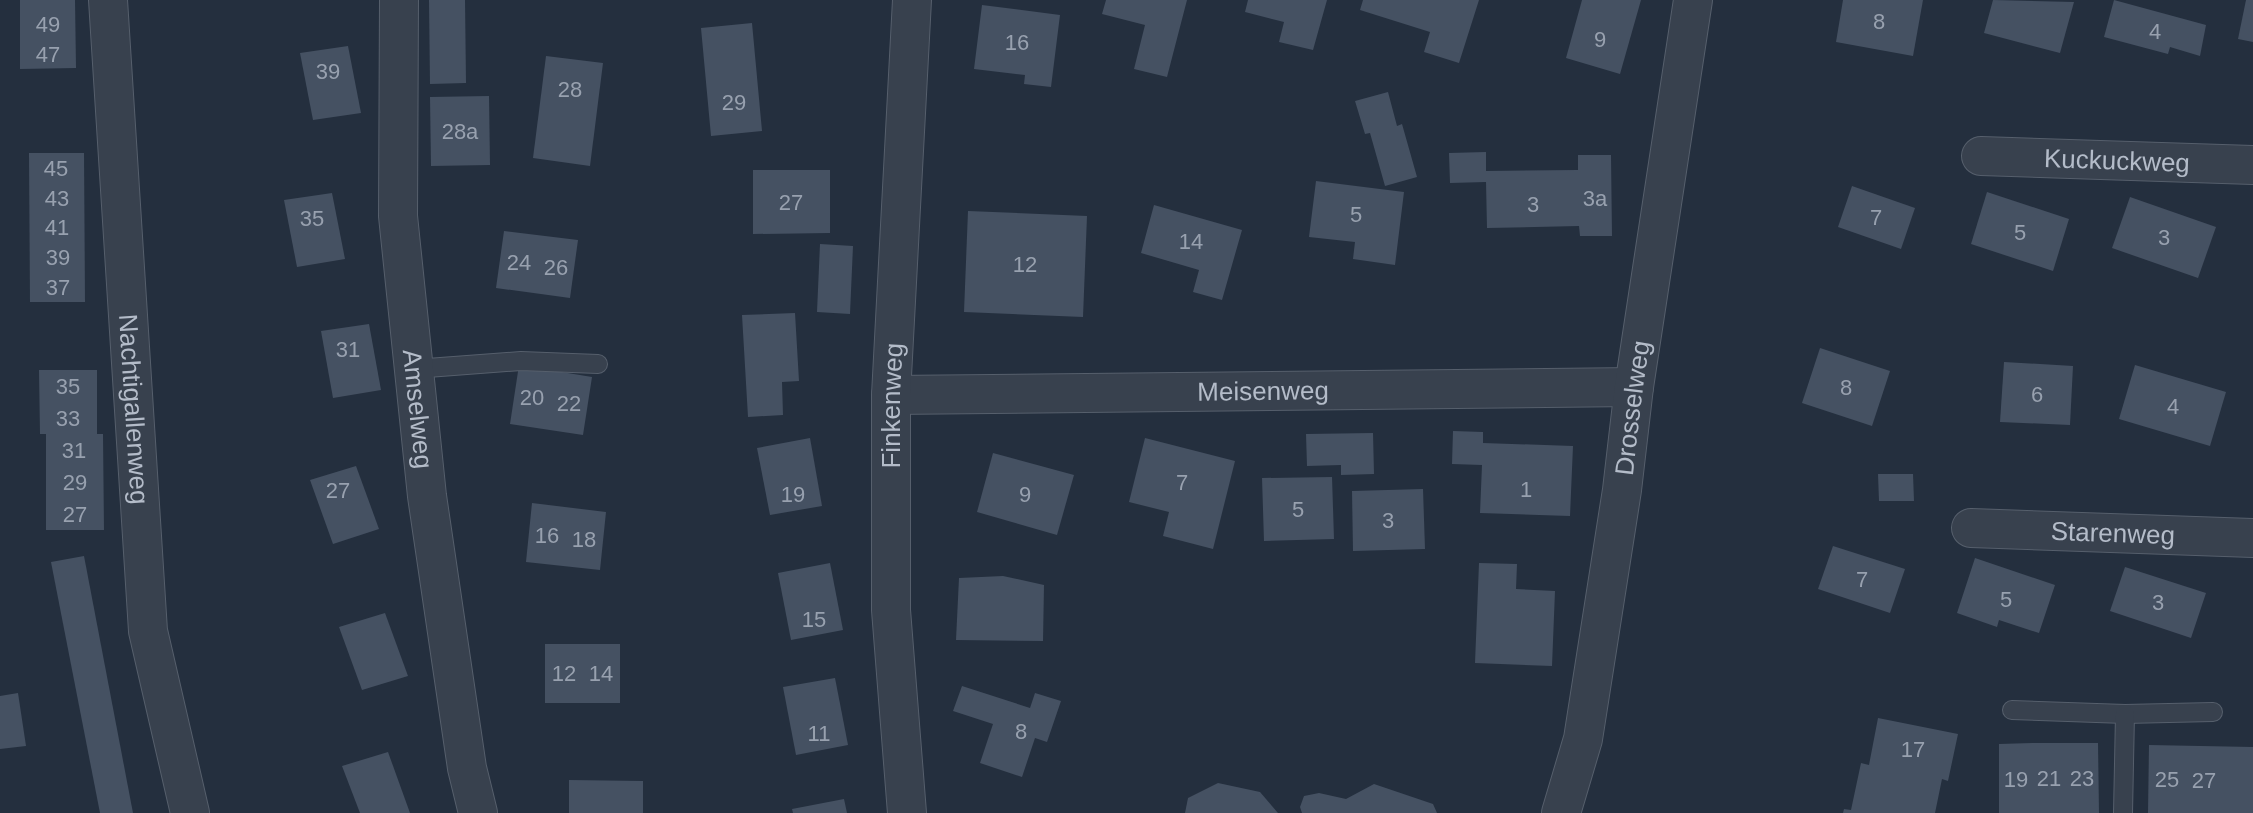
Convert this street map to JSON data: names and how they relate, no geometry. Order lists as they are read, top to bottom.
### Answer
{
  "streets": {
    "street": [
      "Kuckuckweg",
      "Meisenweg",
      "Finkenweg",
      "Amselweg",
      "Drosselweg",
      "Nachtigallenweg",
      "Starenweg"
    ]
  },
  "crossings": [
    ["Meisenweg", "Finkenweg"],
    ["Meisenweg", "Drosselweg"]
  ],
  "house_numbers": [
    "8",
    "49",
    "4",
    "9",
    "16",
    "47",
    "39",
    "28",
    "29",
    "28a",
    "45",
    "43",
    "3a",
    "27",
    "3",
    "5",
    "7",
    "35",
    "41",
    "5",
    "3",
    "14",
    "39",
    "24",
    "12",
    "26",
    "37",
    "31",
    "35",
    "8",
    "6",
    "20",
    "22",
    "4",
    "33",
    "31",
    "29",
    "7",
    "1",
    "27",
    "19",
    "9",
    "5",
    "27",
    "3",
    "16",
    "18",
    "7",
    "5",
    "3",
    "15",
    "12",
    "14",
    "8",
    "11",
    "17",
    "21",
    "23",
    "19",
    "25",
    "27"
  ]
}
